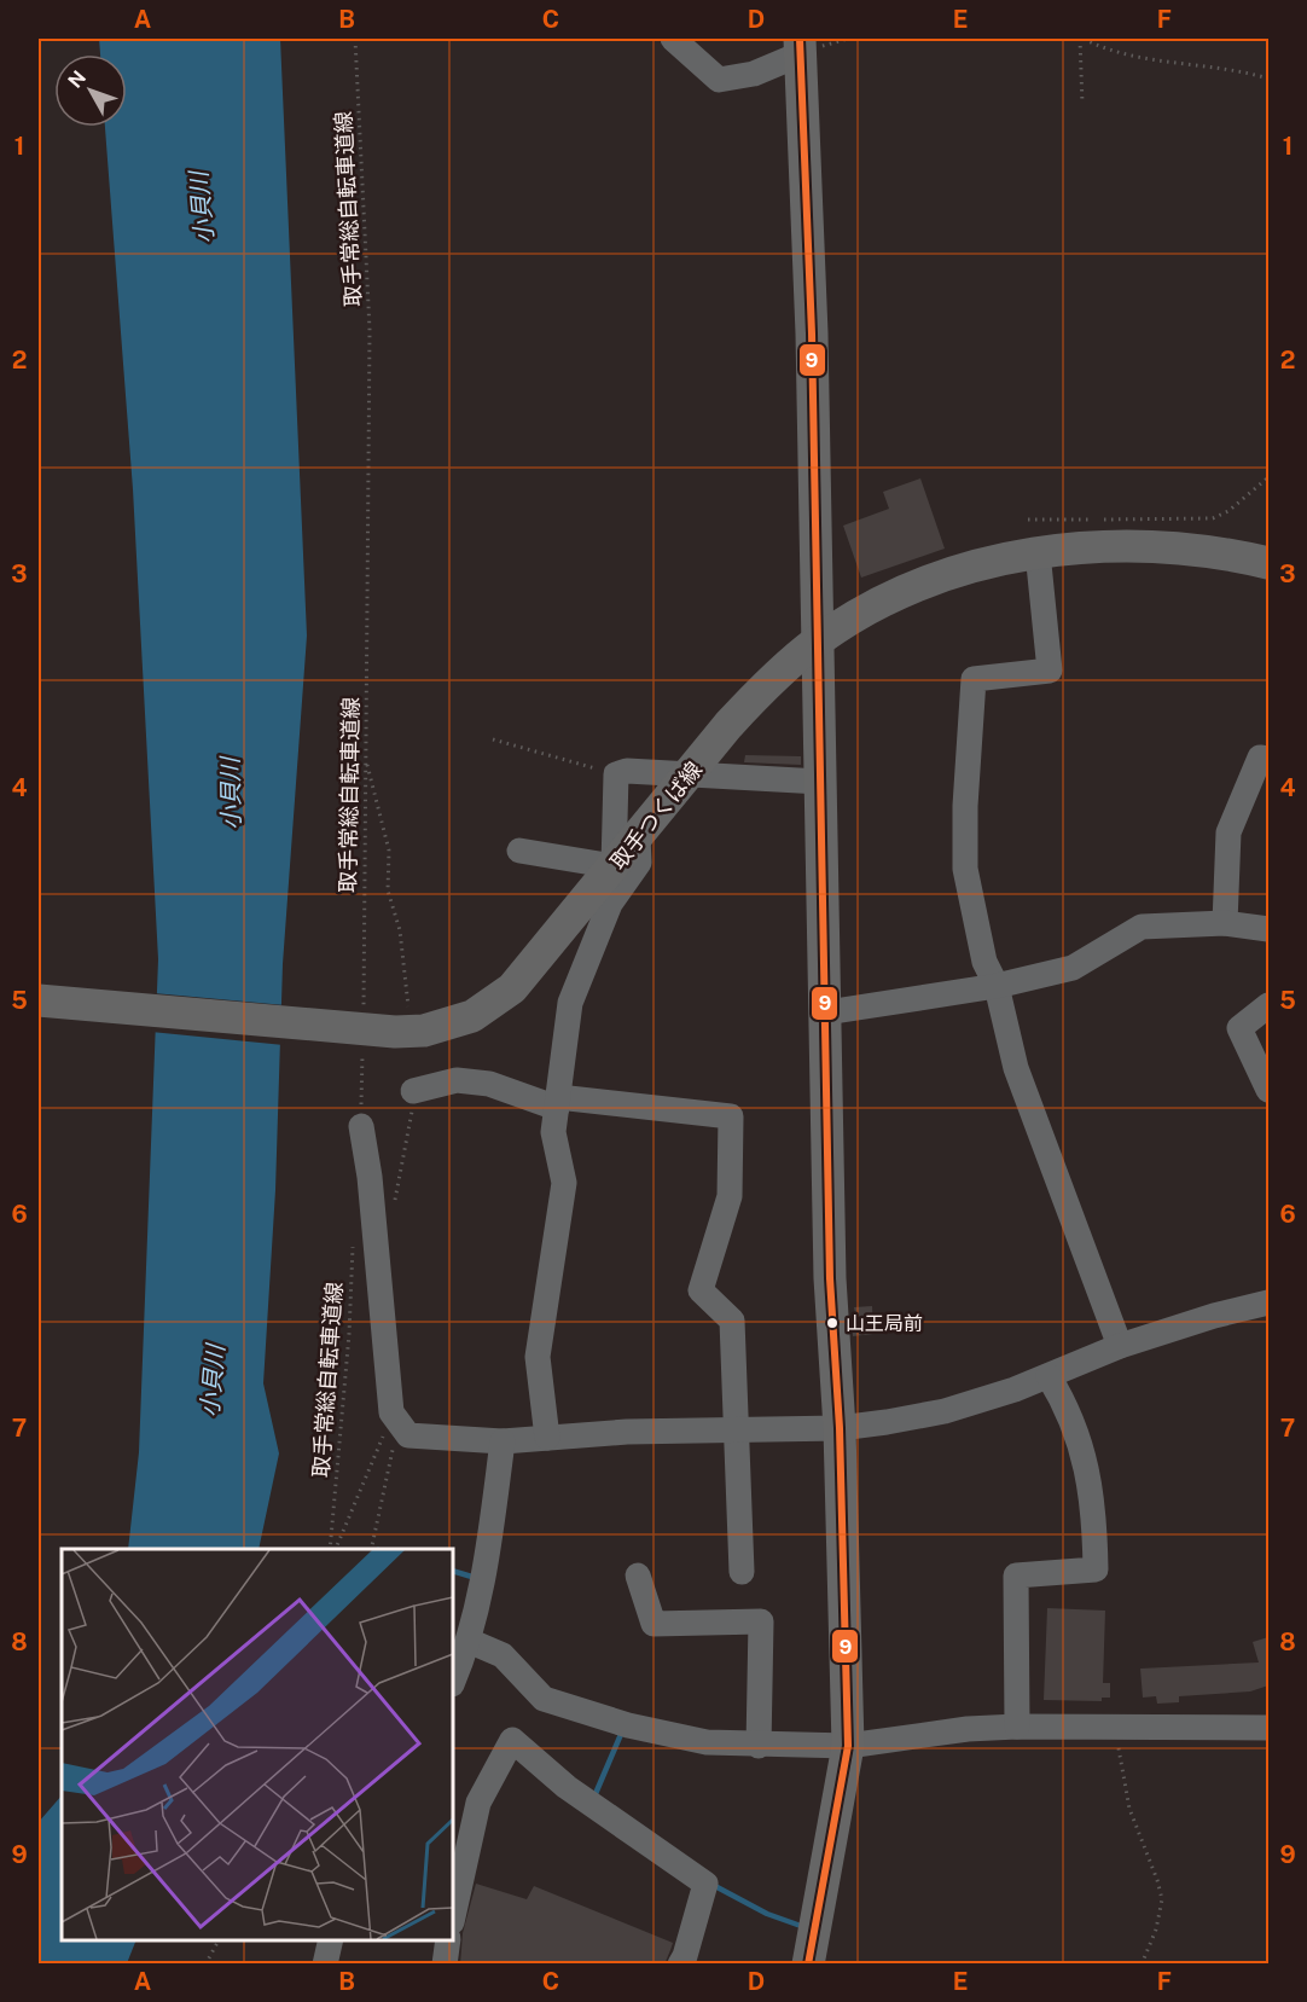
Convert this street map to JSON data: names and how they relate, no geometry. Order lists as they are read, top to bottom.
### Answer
{
  "streets": {
    "main road": ["取手つくば線"],
    "path": ["取手常総自転車道線"]
  },
  "crossings": [
    ["取手常総自転車道線", "取手つくば線"]
  ],
  "water": ["小貝川"],
  "places": ["山王局前"],
  "lines": ["transit line 9"],
  "north": "top left",
  "grid": {
    "columns": [
      "A",
      "B",
      "C",
      "D",
      "E",
      "F"
    ],
    "rows": [
      "1",
      "2",
      "3",
      "4",
      "5",
      "6",
      "7",
      "8",
      "9"
    ]
  }
}
